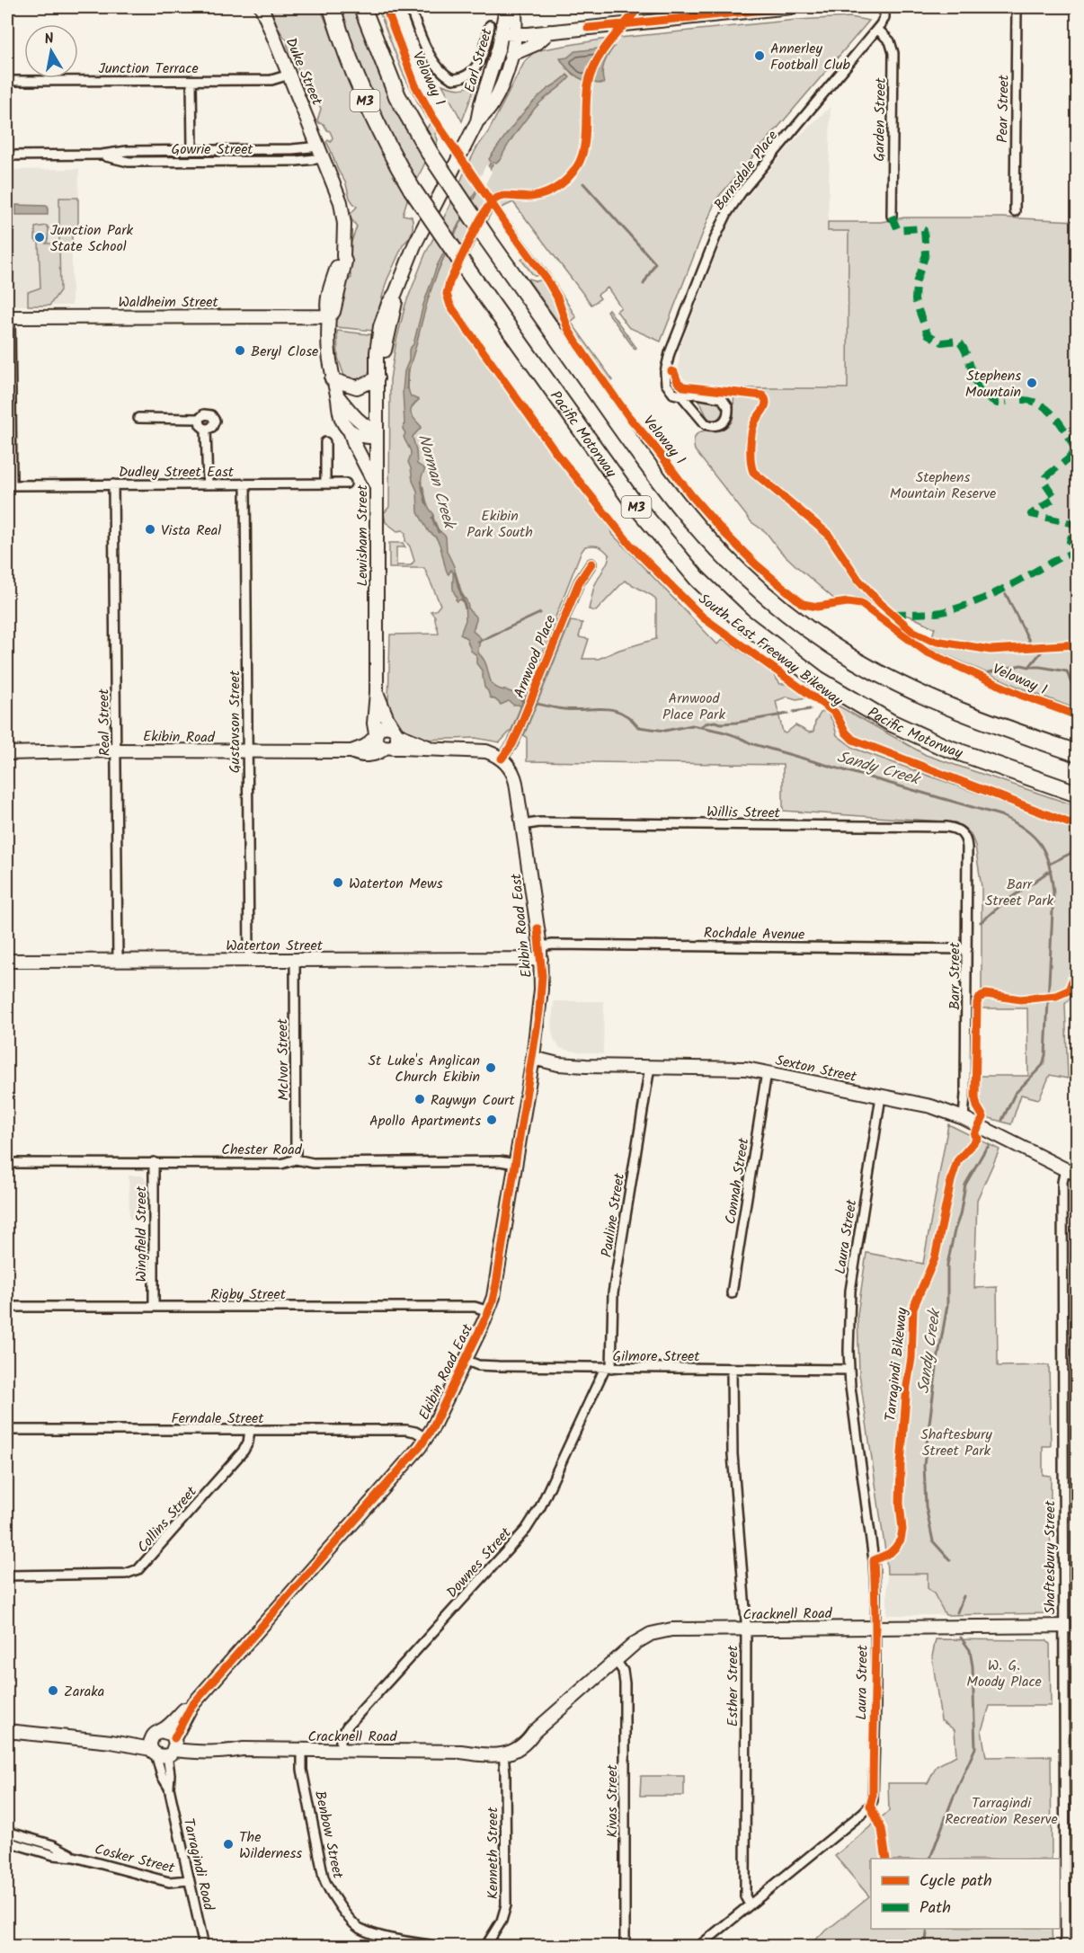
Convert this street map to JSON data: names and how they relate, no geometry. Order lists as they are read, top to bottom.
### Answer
{
  "streets": {
    "highway": ["M3", "Pacific Motorway"],
    "street": [
      "Earl Street",
      "Junction Terrace",
      "Duke Street",
      "Pear Street",
      "Garden Street",
      "Gowrie Street",
      "Barnsdale Place",
      "Waldheim Street",
      "Dudley Street East",
      "Lewisham Street",
      "Arnwood Place",
      "Gustavson Street",
      "Real Street",
      "Ekibin Road",
      "Willis Street",
      "Ekibin Road East",
      "Rochdale Avenue",
      "Waterton Street",
      "Barr Street",
      "McIvor Street",
      "Sexton Street",
      "Chester Road",
      "Connah Street",
      "Pauline Street",
      "Wingfield Street",
      "Laura Street",
      "Rigby Street",
      "Gilmore Street",
      "Ferndale Street",
      "Collins Street",
      "Shaftesbury Street",
      "Downes Street",
      "Cracknell Road",
      "Esther Street",
      "Kivas Street",
      "Benbow Street",
      "Kenneth Street",
      "Cosker Street",
      "Tarragindi Road"
    ],
    "cycle path": ["Veloway 1", "South East Freeway Bikeway", "Tarragindi Bikeway"]
  },
  "crossings": [
    ["Earl Street", "Lewisham Street"],
    ["Junction Terrace", "Duke Street"],
    ["Duke Street", "Gowrie Street"],
    ["Duke Street", "Waldheim Street"],
    ["Garden Street", "Barnsdale Place"],
    ["Dudley Street East", "Gustavson Street"],
    ["Dudley Street East", "Real Street"],
    ["Lewisham Street", "Ekibin Road"],
    ["Arnwood Place", "Ekibin Road East"],
    ["Gustavson Street", "Ekibin Road"],
    ["Gustavson Street", "Waterton Street"],
    ["Real Street", "Ekibin Road"],
    ["Real Street", "Waterton Street"],
    ["Willis Street", "Ekibin Road East"],
    ["Willis Street", "Barr Street"],
    ["Ekibin Road East", "Rochdale Avenue"],
    ["Ekibin Road East", "Waterton Street"],
    ["Ekibin Road East", "Sexton Street"],
    ["Ekibin Road East", "Chester Road"],
    ["Ekibin Road East", "Rigby Street"],
    ["Ekibin Road East", "Gilmore Street"],
    ["Ekibin Road East", "Ferndale Street"],
    ["Ekibin Road East", "Cracknell Road"],
    ["Ekibin Road East", "Tarragindi Road"],
    ["Rochdale Avenue", "Waterton Street"],
    ["Rochdale Avenue", "Barr Street"],
    ["Waterton Street", "McIvor Street"],
    ["Barr Street", "Sexton Street"],
    ["McIvor Street", "Chester Road"],
    ["Sexton Street", "Connah Street"],
    ["Sexton Street", "Pauline Street"],
    ["Sexton Street", "Laura Street"],
    ["Sexton Street", "Shaftesbury Street"],
    ["Chester Road", "Wingfield Street"],
    ["Pauline Street", "Gilmore Street"],
    ["Pauline Street", "Downes Street"],
    ["Wingfield Street", "Rigby Street"],
    ["Laura Street", "Gilmore Street"],
    ["Laura Street", "Cracknell Road"],
    ["Laura Street", "Esther Street"],
    ["Gilmore Street", "Downes Street"],
    ["Gilmore Street", "Esther Street"],
    ["Ferndale Street", "Collins Street"],
    ["Shaftesbury Street", "Cracknell Road"],
    ["Downes Street", "Cracknell Road"],
    ["Cracknell Road", "Esther Street"],
    ["Cracknell Road", "Kivas Street"],
    ["Cracknell Road", "Benbow Street"],
    ["Cracknell Road", "Kenneth Street"],
    ["Cracknell Road", "Tarragindi Road"],
    ["Cosker Street", "Tarragindi Road"]
  ],
  "water": ["Norman Creek", "Sandy Creek"],
  "parks": [
    "Stephens Mountain Reserve",
    "Ekibin Park South",
    "Arnwood Place Park",
    "Barr Street Park",
    "Shaftesbury Street Park",
    "W. G. Moody Place",
    "Tarragindi Recreation Reserve"
  ],
  "places": [
    "Annerley Football Club",
    "Junction Park State School",
    "Beryl Close",
    "Stephens Mountain",
    "Vista Real",
    "Waterton Mews",
    "St Luke's Anglican Church Ekibin",
    "Raywyn Court",
    "Apollo Apartments",
    "Zaraka",
    "The Wilderness"
  ],
  "legend": ["Cycle path", "Path"],
  "north": "top"
}
